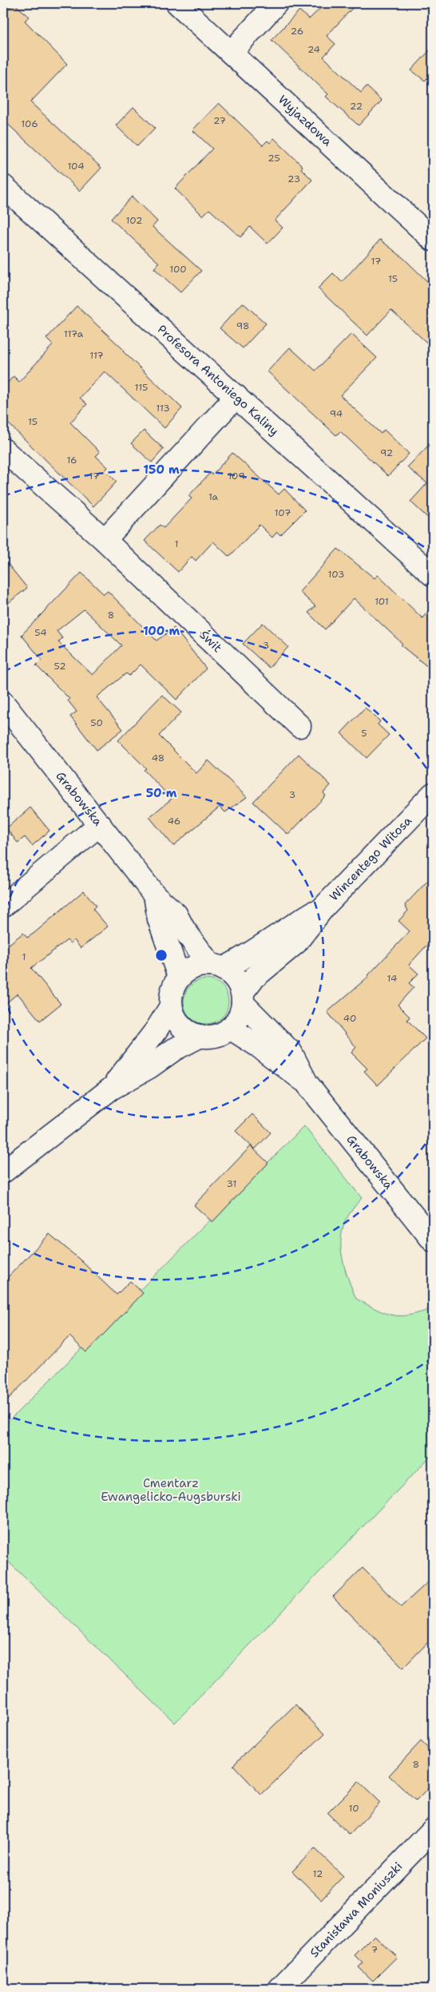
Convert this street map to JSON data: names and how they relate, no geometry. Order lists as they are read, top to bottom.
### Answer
{
  "streets": {
    "street": [
      "Wyjazdowa",
      "Profesora Antoniego Kaliny",
      "Świt",
      "Grabowska",
      "Wincentego Witosa",
      "Stanisława Moniuszki"
    ]
  },
  "crossings": [
    ["Grabowska", "Wincentego Witosa"]
  ],
  "parks": ["Cmentarz Ewangelicko-Augsburski"],
  "house_numbers": [
    "26",
    "24",
    "22",
    "27",
    "106",
    "25",
    "104",
    "23",
    "102",
    "17",
    "100",
    "15",
    "98",
    "117a",
    "117",
    "115",
    "113",
    "94",
    "15",
    "92",
    "16",
    "17",
    "109",
    "1a",
    "107",
    "1",
    "103",
    "101",
    "8",
    "54",
    "3",
    "52",
    "50",
    "5",
    "48",
    "3",
    "46",
    "1",
    "14",
    "40",
    "31",
    "8",
    "10",
    "12",
    "7"
  ],
  "rings": ["150 m", "100 m", "50 m"]
}
